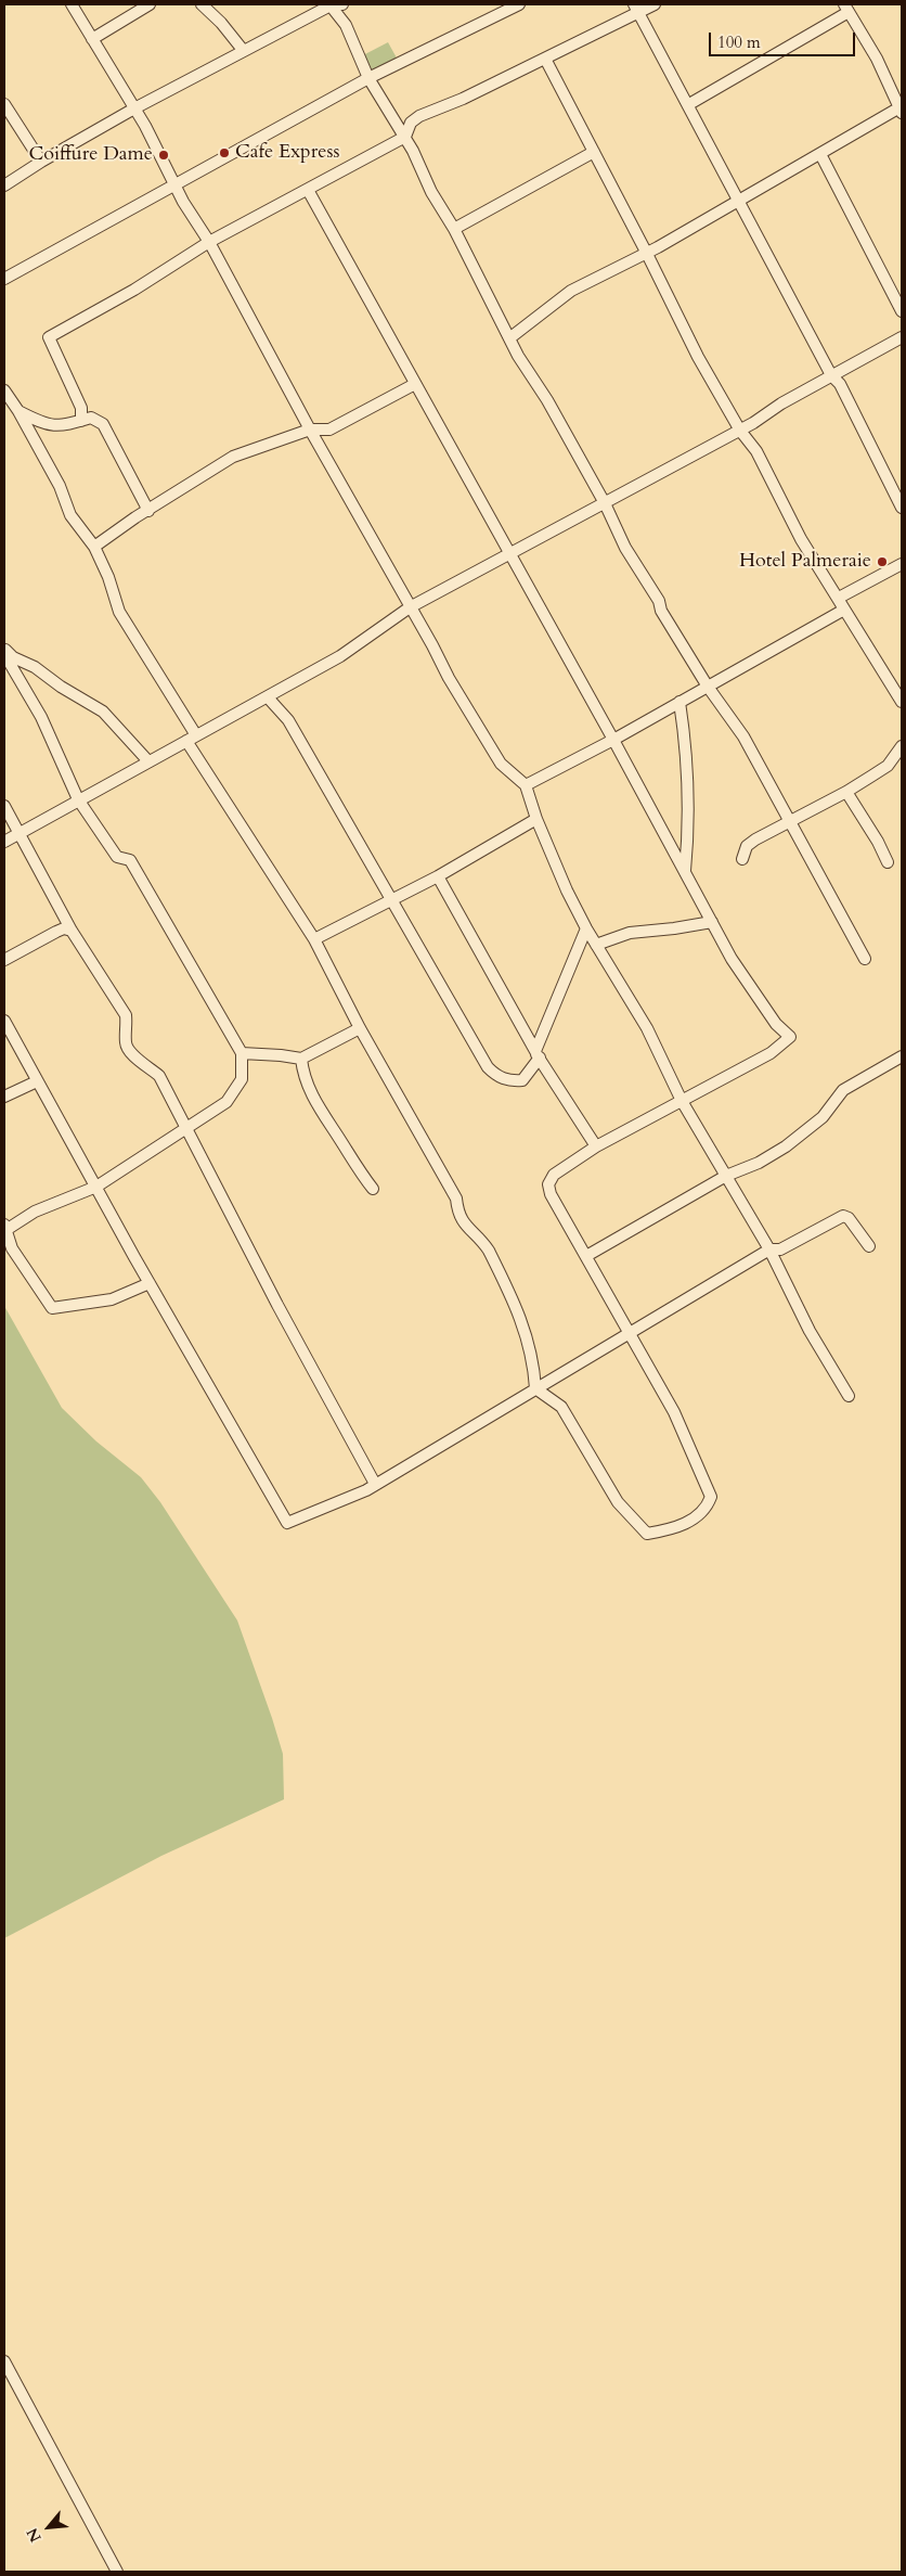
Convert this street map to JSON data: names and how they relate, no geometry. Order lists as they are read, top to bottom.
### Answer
{
  "places": ["Cafe Express", "Coiffure Dame", "Hotel Palmeraie"],
  "scale_bar": "100 m",
  "north": "bottom left"
}
